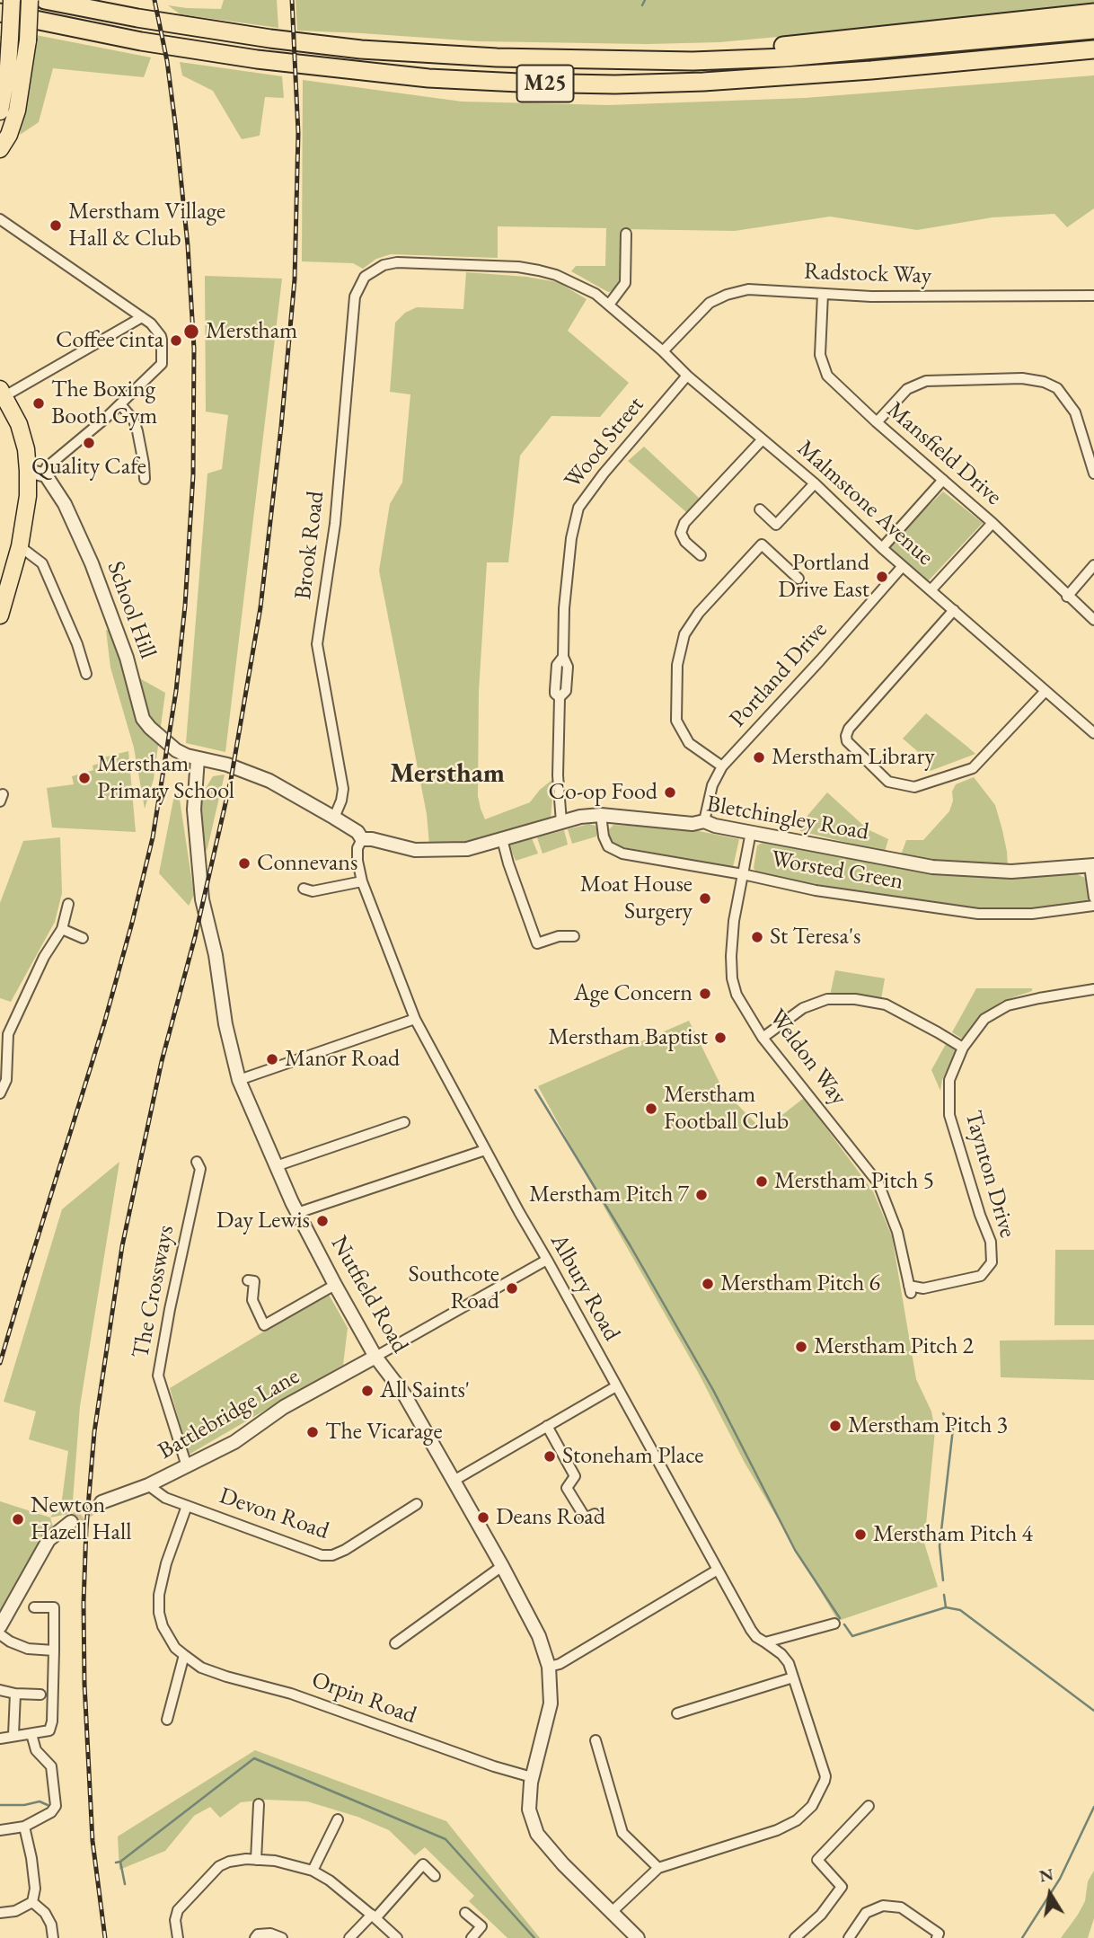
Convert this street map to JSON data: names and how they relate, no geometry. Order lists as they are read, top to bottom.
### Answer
{
  "streets": {
    "highway": ["M25"],
    "street": [
      "Radstock Way",
      "Wood Street",
      "Mansfield Drive",
      "Malmstone Avenue",
      "Brook Road",
      "School Hill",
      "Portland Drive",
      "Bletchingley Road",
      "Worsted Green",
      "Weldon Way",
      "Taynton Drive",
      "Albury Road",
      "The Crossways",
      "Nutfield Road",
      "Battlebridge Lane",
      "Devon Road",
      "Orpin Road"
    ]
  },
  "crossings": [
    ["Radstock Way", "Mansfield Drive"],
    ["Radstock Way", "Malmstone Avenue"],
    ["Wood Street", "Malmstone Avenue"],
    ["Wood Street", "Bletchingley Road"],
    ["Malmstone Avenue", "Brook Road"],
    ["Malmstone Avenue", "Portland Drive"],
    ["Brook Road", "Bletchingley Road"],
    ["School Hill", "Bletchingley Road"],
    ["School Hill", "Nutfield Road"],
    ["Portland Drive", "Bletchingley Road"],
    ["Bletchingley Road", "Worsted Green"],
    ["Bletchingley Road", "Weldon Way"],
    ["Bletchingley Road", "Albury Road"],
    ["Bletchingley Road", "Nutfield Road"],
    ["Worsted Green", "Weldon Way"],
    ["Weldon Way", "Taynton Drive"],
    ["The Crossways", "Battlebridge Lane"],
    ["Nutfield Road", "Battlebridge Lane"],
    ["Nutfield Road", "Orpin Road"],
    ["Battlebridge Lane", "Devon Road"],
    ["Devon Road", "Orpin Road"]
  ],
  "districts": ["Merstham"],
  "places": [
    "Merstham Village Hall & Club",
    "Merstham",
    "Coffee cinta",
    "The Boxing Booth Gym",
    "Quality Cafe",
    "Portland Drive East",
    "Merstham Library",
    "Merstham Primary School",
    "Co-op Food",
    "Connevans",
    "Moat House Surgery",
    "St Teresa's",
    "Age Concern",
    "Merstham Baptist",
    "Manor Road",
    "Merstham Football Club",
    "Merstham Pitch 5",
    "Merstham Pitch 7",
    "Day Lewis",
    "Merstham Pitch 6",
    "Southcote Road",
    "Merstham Pitch 2",
    "All Saints'",
    "Merstham Pitch 3",
    "The Vicarage",
    "Stoneham Place",
    "Deans Road",
    "Newton Hazell Hall",
    "Merstham Pitch 4"
  ],
  "north": "top"
}
